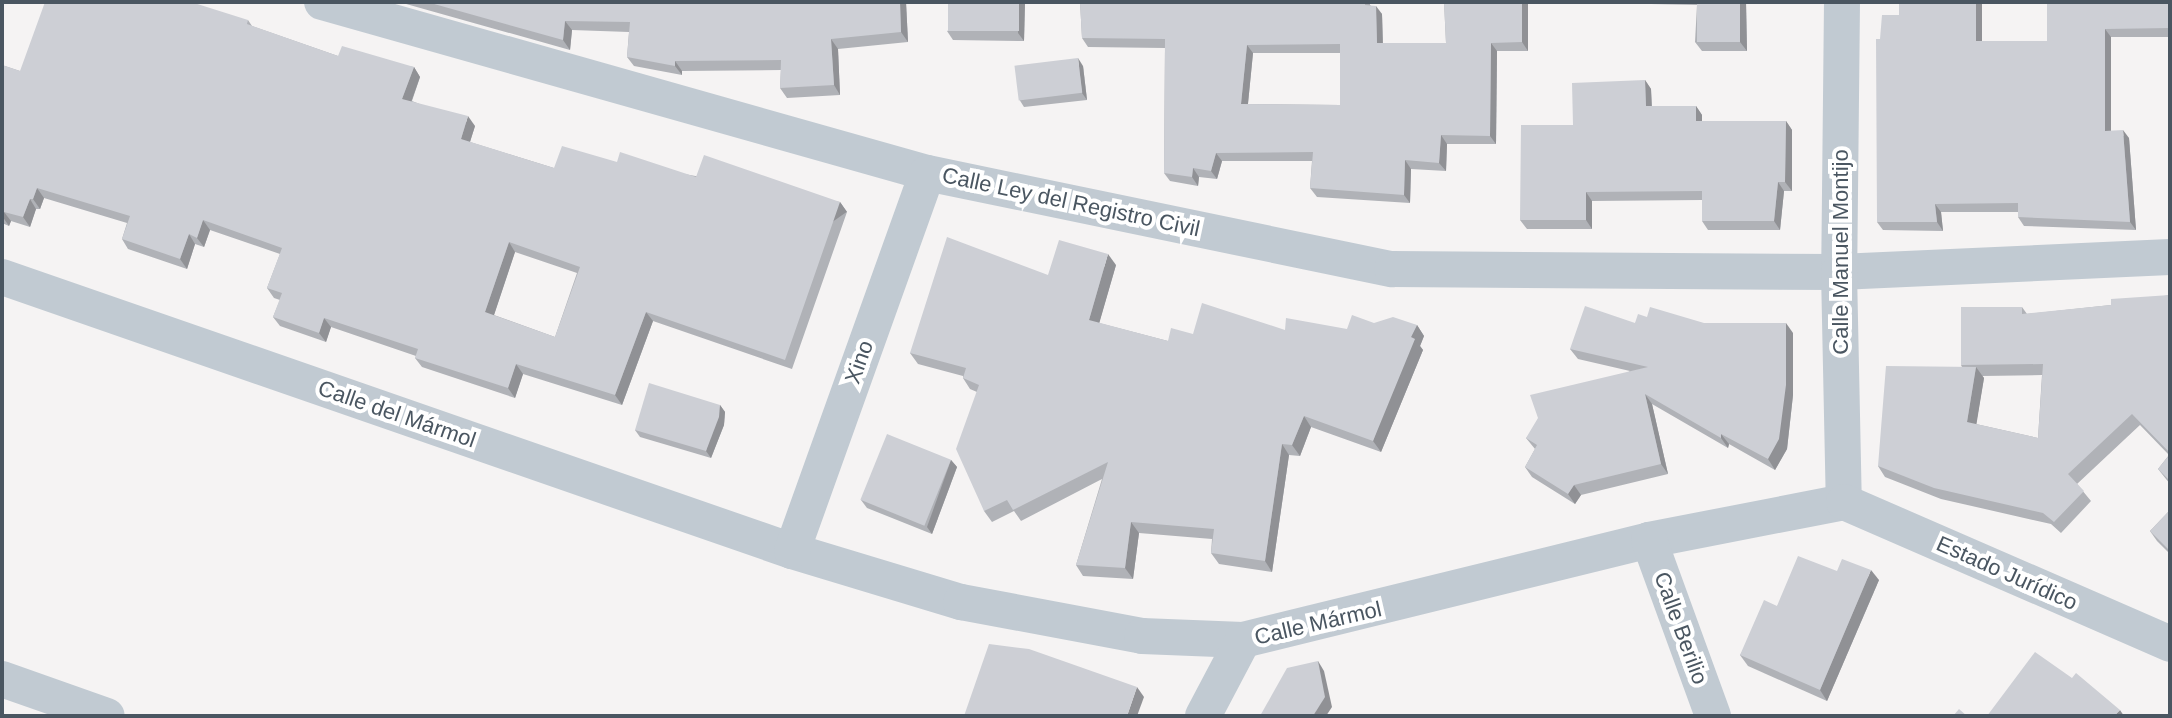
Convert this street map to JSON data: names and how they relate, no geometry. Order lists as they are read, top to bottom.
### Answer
{
  "streets": {
    "street": [
      "Calle Ley del Registro Civil",
      "Calle Manuel Montijo",
      "Xino",
      "Calle del Mármol",
      "Estado Jurídico",
      "Calle Mármol",
      "Calle Berilio"
    ]
  },
  "crossings": [
    ["Calle Ley del Registro Civil", "Calle Manuel Montijo"],
    ["Calle Ley del Registro Civil", "Xino"],
    ["Calle Manuel Montijo", "Estado Jurídico"],
    ["Calle Manuel Montijo", "Calle Mármol"],
    ["Xino", "Calle del Mármol"],
    ["Xino", "Calle Mármol"],
    ["Calle del Mármol", "Calle Mármol"],
    ["Estado Jurídico", "Calle Mármol"],
    ["Calle Mármol", "Calle Berilio"]
  ]
}
